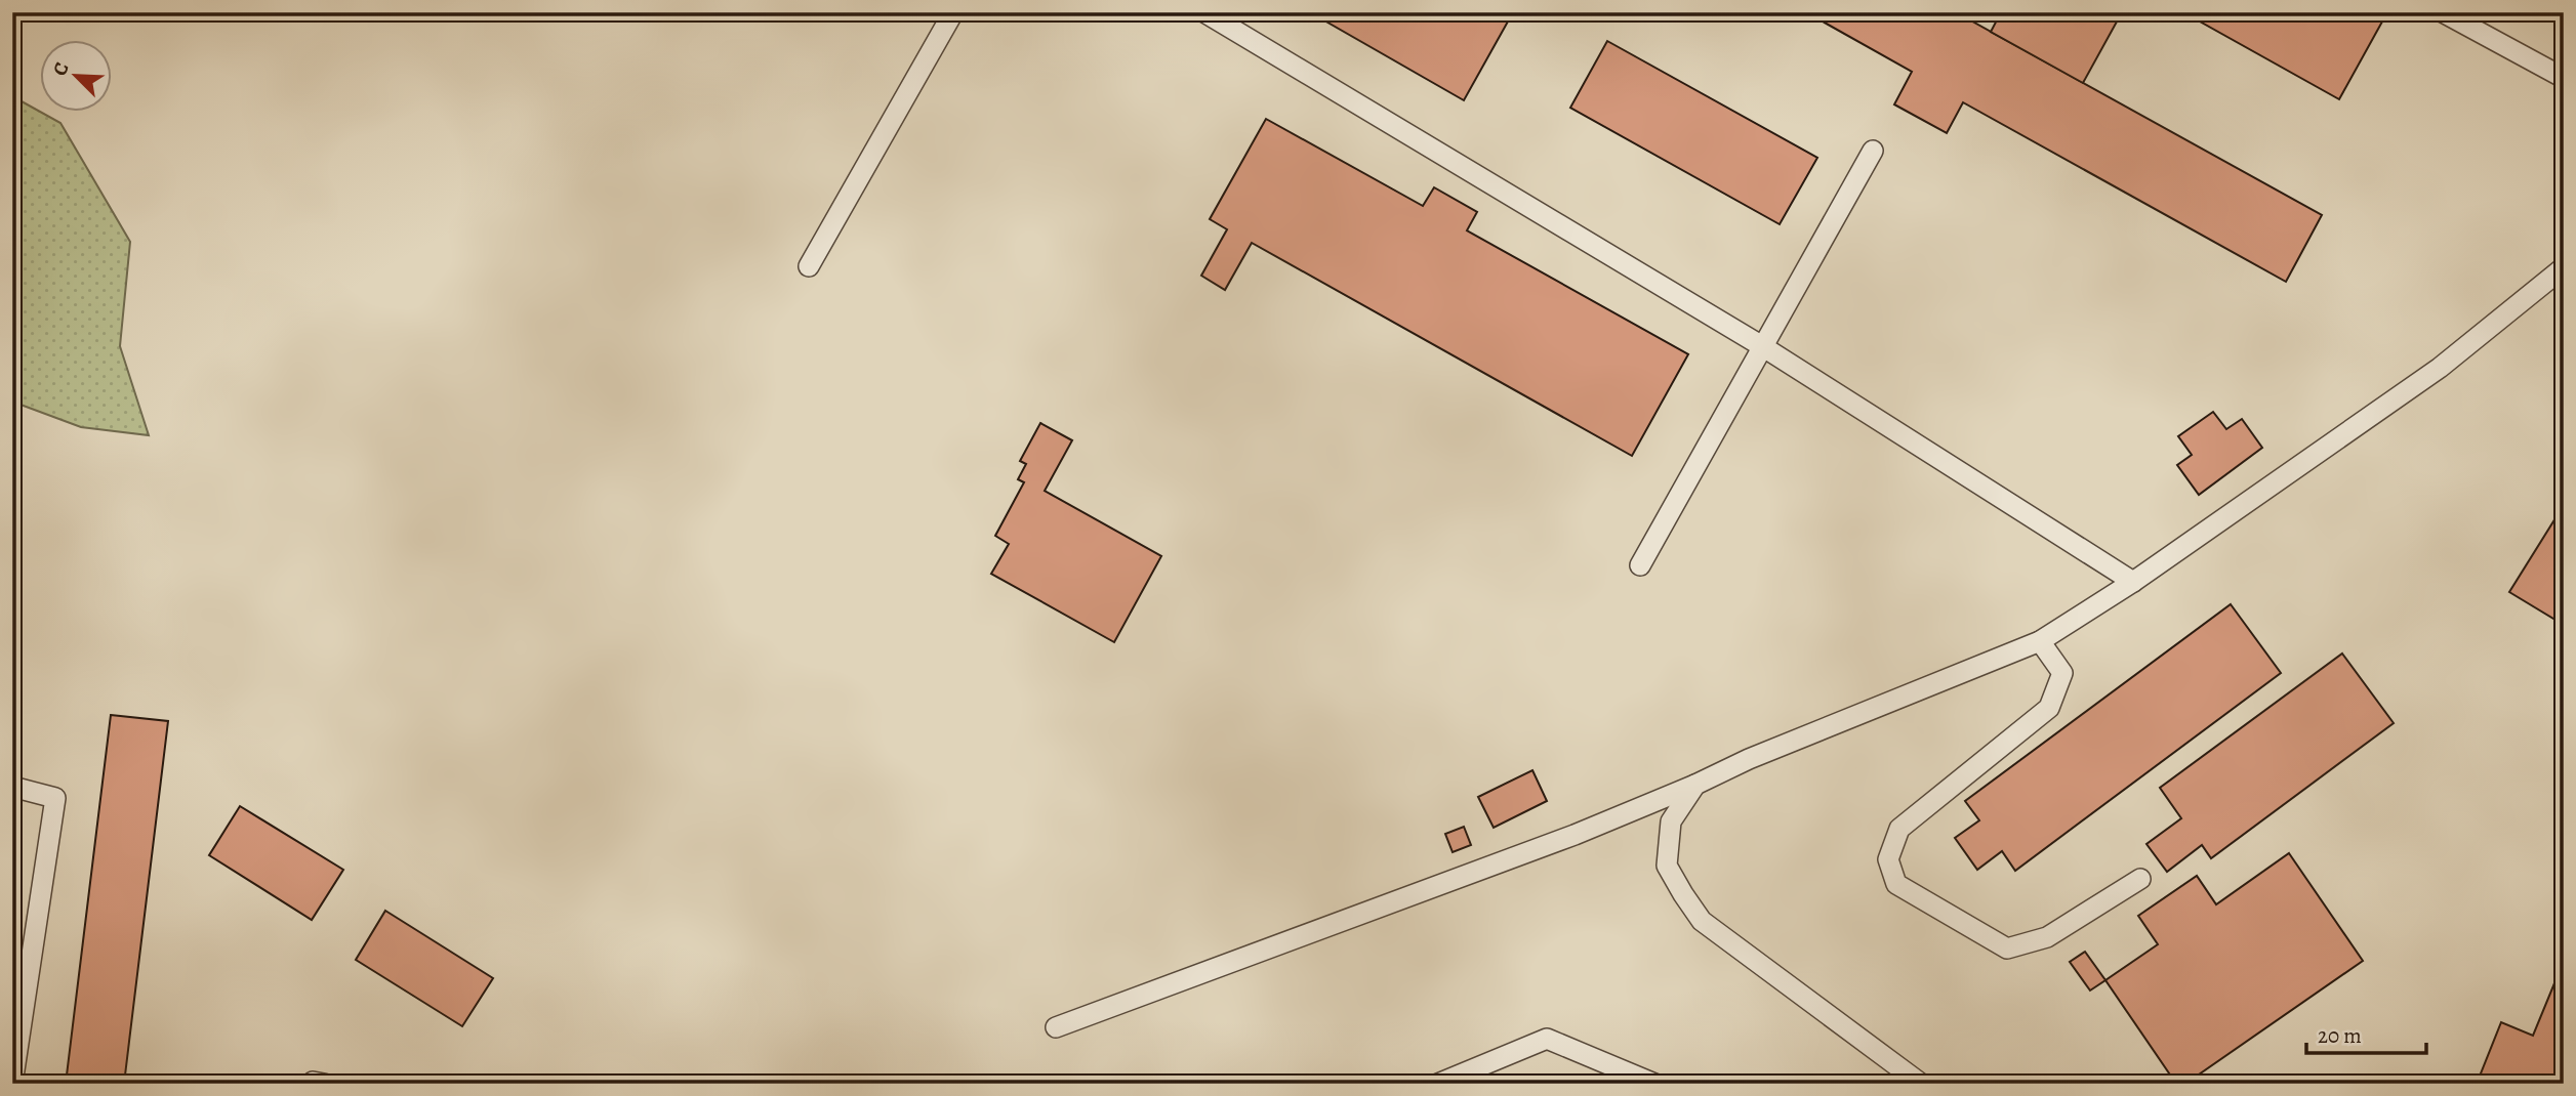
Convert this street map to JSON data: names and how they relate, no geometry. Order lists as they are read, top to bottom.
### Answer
{
  "scale_bar": "20 m",
  "north": "top left"
}
